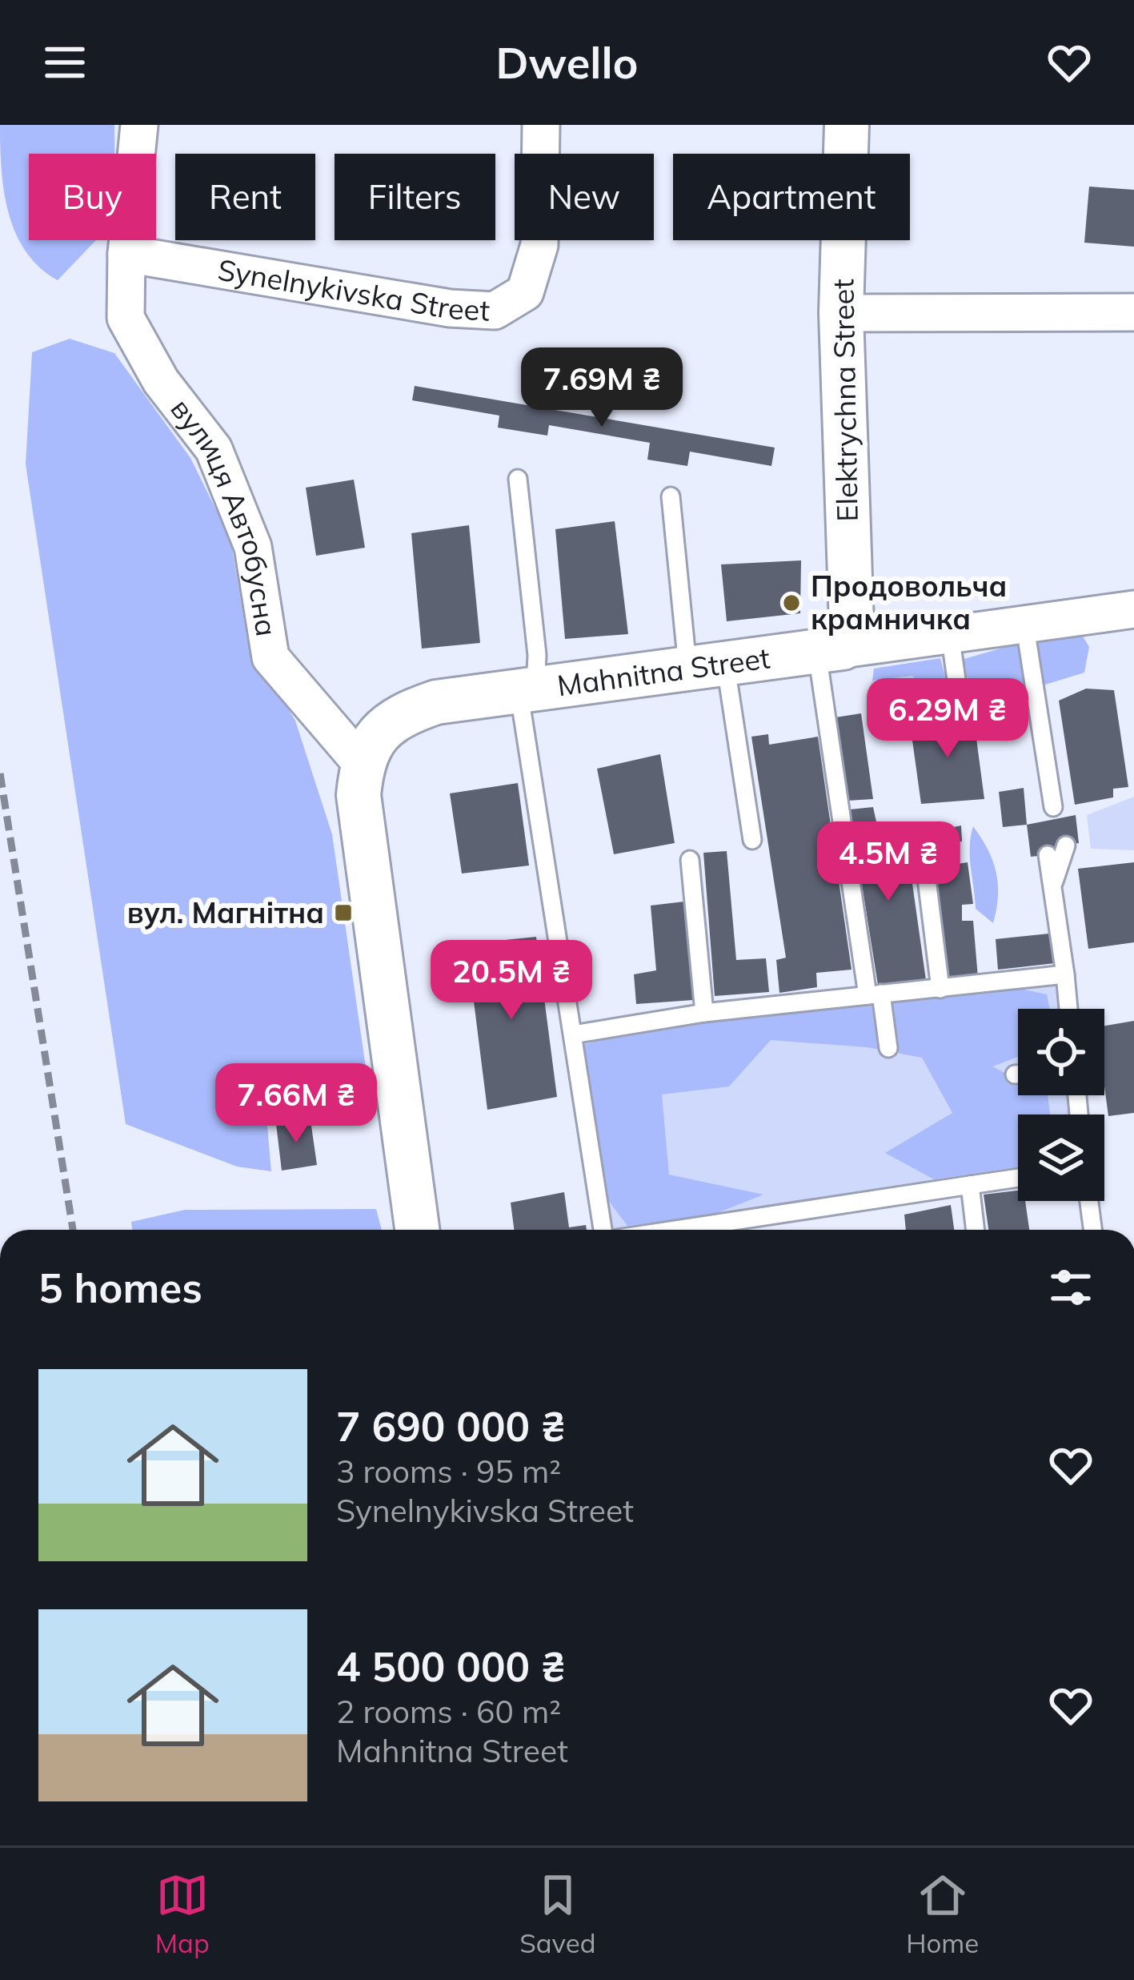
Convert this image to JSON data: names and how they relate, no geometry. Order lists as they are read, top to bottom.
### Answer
{
  "streets": {
    "street": [
      "Synelnykivska Street",
      "Elektrychna Street",
      "вулиця Автобусна",
      "Mahnitna Street"
    ]
  },
  "crossings": [
    ["Synelnykivska Street", "вулиця Автобусна"],
    ["Elektrychna Street", "Mahnitna Street"],
    ["вулиця Автобусна", "Mahnitna Street"]
  ],
  "places": {
    "other": ["Продовольча крамничка"],
    "transit": ["вул. Магнітна"]
  },
  "page": {
    "header": "Dwello",
    "chip": [
      "Buy",
      "Rent",
      "Filters",
      "New",
      "Apartment"
    ],
    "price": [
      "7.69M ₴",
      "6.29M ₴",
      "4.5M ₴",
      "20.5M ₴",
      "7.66M ₴"
    ],
    "heading": "5 homes",
    "list": [
      {
        "name": "7 690 000 ₴",
        "note": "3 rooms · 95 m² · Synelnykivska Street"
      },
      {
        "name": "4 500 000 ₴",
        "note": "2 rooms · 60 m² · Mahnitna Street"
      }
    ],
    "tabs": ["Map", "Saved", "Home"]
  }
}
